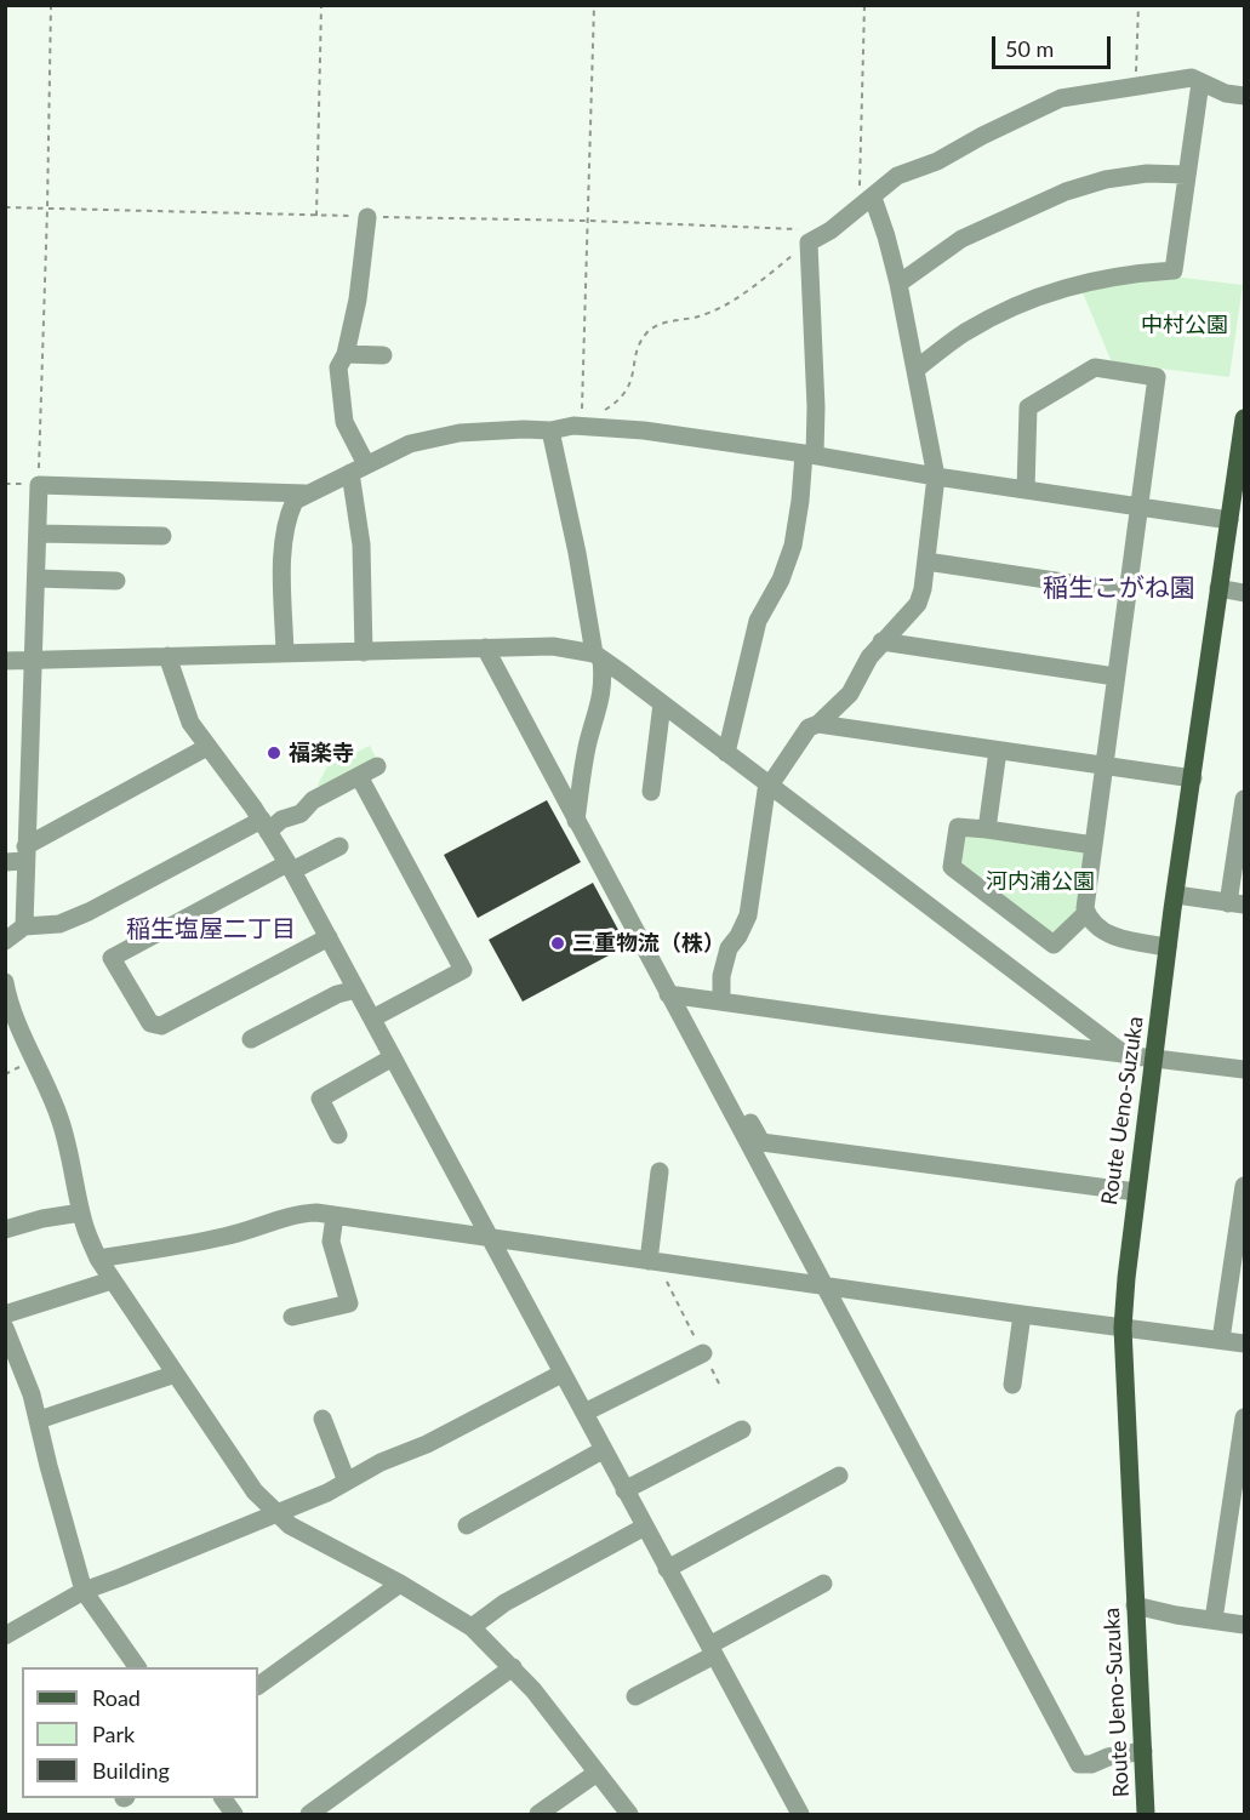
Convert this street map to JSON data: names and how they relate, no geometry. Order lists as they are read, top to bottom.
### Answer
{
  "streets": {
    "main road": ["Route Ueno-Suzuka"]
  },
  "districts": ["稲生こがね園", "稲生塩屋二丁目"],
  "parks": ["中村公園", "河内浦公園"],
  "places": ["福楽寺", "三重物流（株）"],
  "legend": ["Road", "Park", "Building"],
  "scale_bar": "50 m"
}
